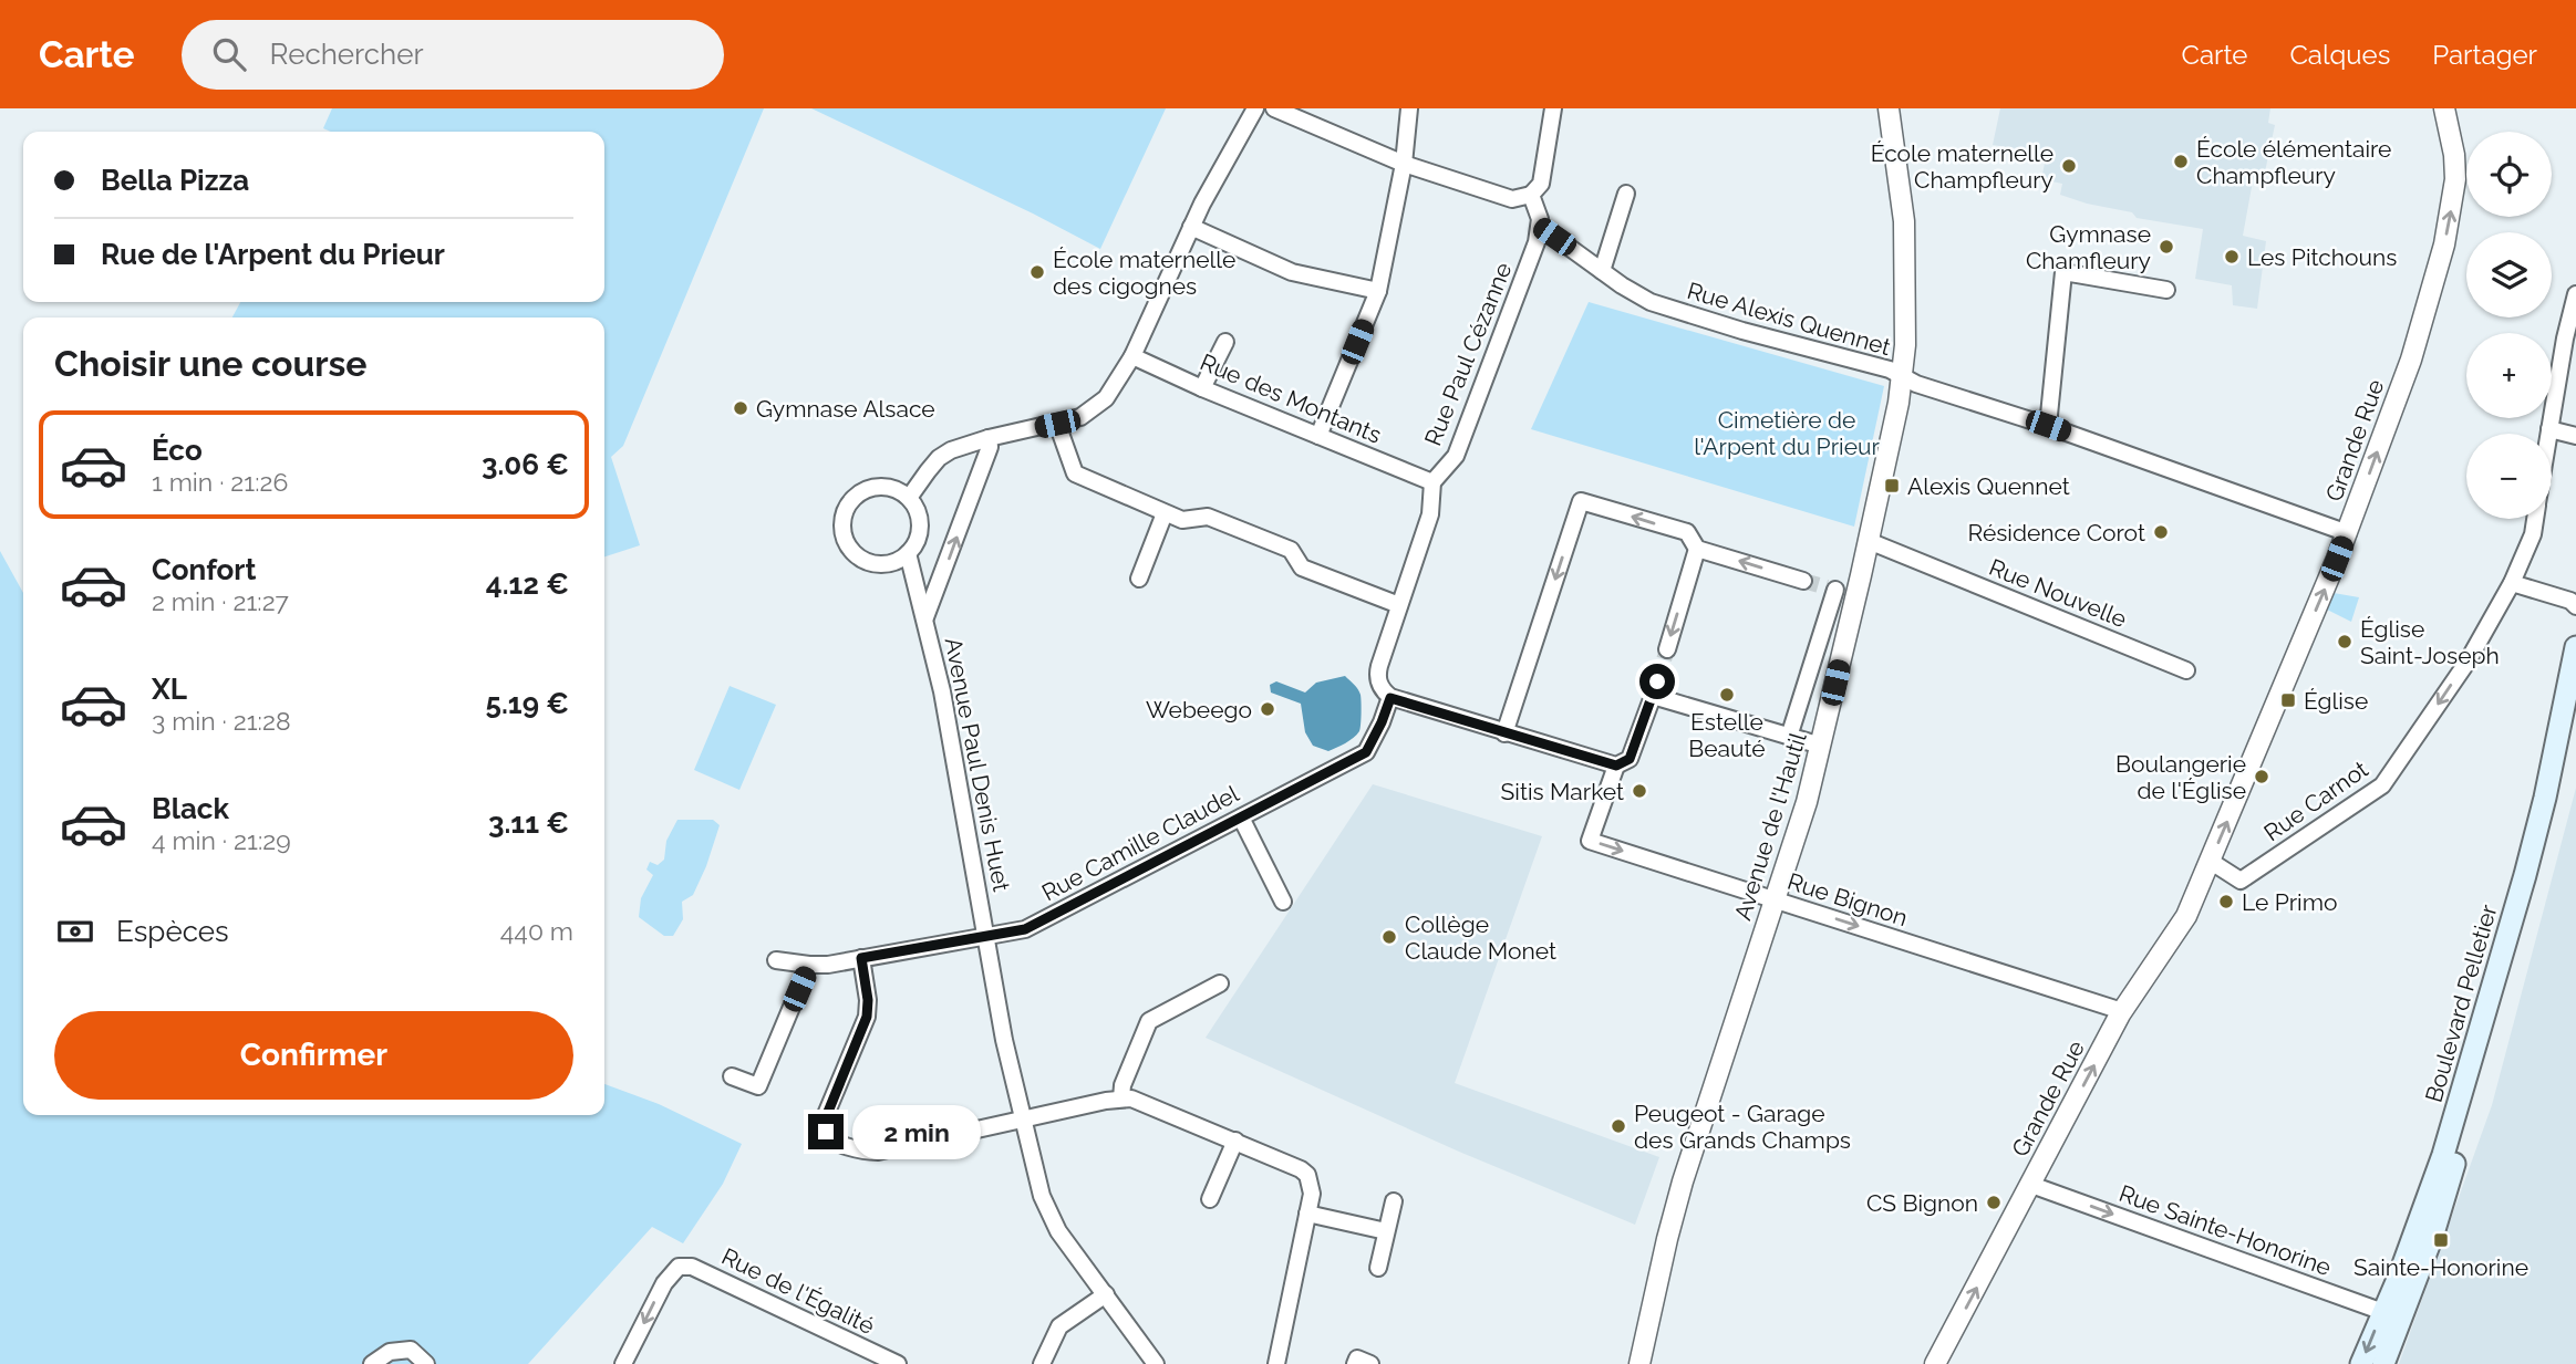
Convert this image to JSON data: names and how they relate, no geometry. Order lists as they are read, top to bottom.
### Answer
{
  "streets": {
    "main road": ["Boulevard Pelletier"],
    "street": [
      "Rue Alexis Quennet",
      "Rue Paul Cézanne",
      "Rue des Montants",
      "Grande Rue",
      "Rue Nouvelle",
      "Avenue Paul Denis Huet",
      "Rue Carnot",
      "Avenue de l'Hautil",
      "Rue Camille Claudel",
      "Rue Bignon",
      "Rue Sainte-Honorine",
      "Rue de l'Égalité"
    ]
  },
  "crossings": [
    ["Rue Alexis Quennet", "Rue Paul Cézanne"],
    ["Rue Alexis Quennet", "Grande Rue"],
    ["Rue Alexis Quennet", "Avenue de l'Hautil"],
    ["Rue Paul Cézanne", "Rue des Montants"],
    ["Rue Paul Cézanne", "Rue Camille Claudel"],
    ["Grande Rue", "Rue Carnot"],
    ["Grande Rue", "Rue Bignon"],
    ["Grande Rue", "Rue Sainte-Honorine"],
    ["Rue Nouvelle", "Avenue de l'Hautil"],
    ["Avenue Paul Denis Huet", "Rue Camille Claudel"],
    ["Avenue de l'Hautil", "Rue Bignon"],
    ["Boulevard Pelletier", "Rue Sainte-Honorine"]
  ],
  "one_way": [
    "Grande Rue",
    "Rue Carnot",
    "Rue Bignon",
    "Rue Sainte-Honorine"
  ],
  "parks": ["Cimetière de l'Arpent du Prieur"],
  "places": {
    "other": [
      "École élémentaire Champfleury",
      "École maternelle Champfleury",
      "Gymnase Chamfleury",
      "Les Pitchouns",
      "École maternelle des cigognes",
      "Gymnase Alsace",
      "Résidence Corot",
      "Église Saint-Joseph",
      "Estelle Beauté",
      "Webeego",
      "Boulangerie de l'Église",
      "Sitis Market",
      "Le Primo",
      "Collège Claude Monet",
      "Peugeot - Garage des Grands Champs",
      "CS Bignon"
    ],
    "transit": ["Alexis Quennet", "Église", "Sainte-Honorine"]
  },
  "page": {
    "header": "Carte",
    "search": "Rechercher",
    "nav": ["Carte", "Calques", "Partager"],
    "map_buttons": ["+", "−"],
    "banner": ["Bella Pizza", "Rue de l'Arpent du Prieur"],
    "heading": "Choisir une course",
    "list": [
      {
        "name": "Éco",
        "note": "1 min · 21:26",
        "value": "3.06 €"
      },
      {
        "name": "Confort",
        "note": "2 min · 21:27",
        "value": "4.12 €"
      },
      {
        "name": "XL",
        "note": "3 min · 21:28",
        "value": "5.19 €"
      },
      {
        "name": "Black",
        "note": "4 min · 21:29",
        "value": "3.11 €"
      }
    ],
    "pay": ["Espèces", "440 m"],
    "buttons": "Confirmer",
    "bubble": "2 min"
  }
}
